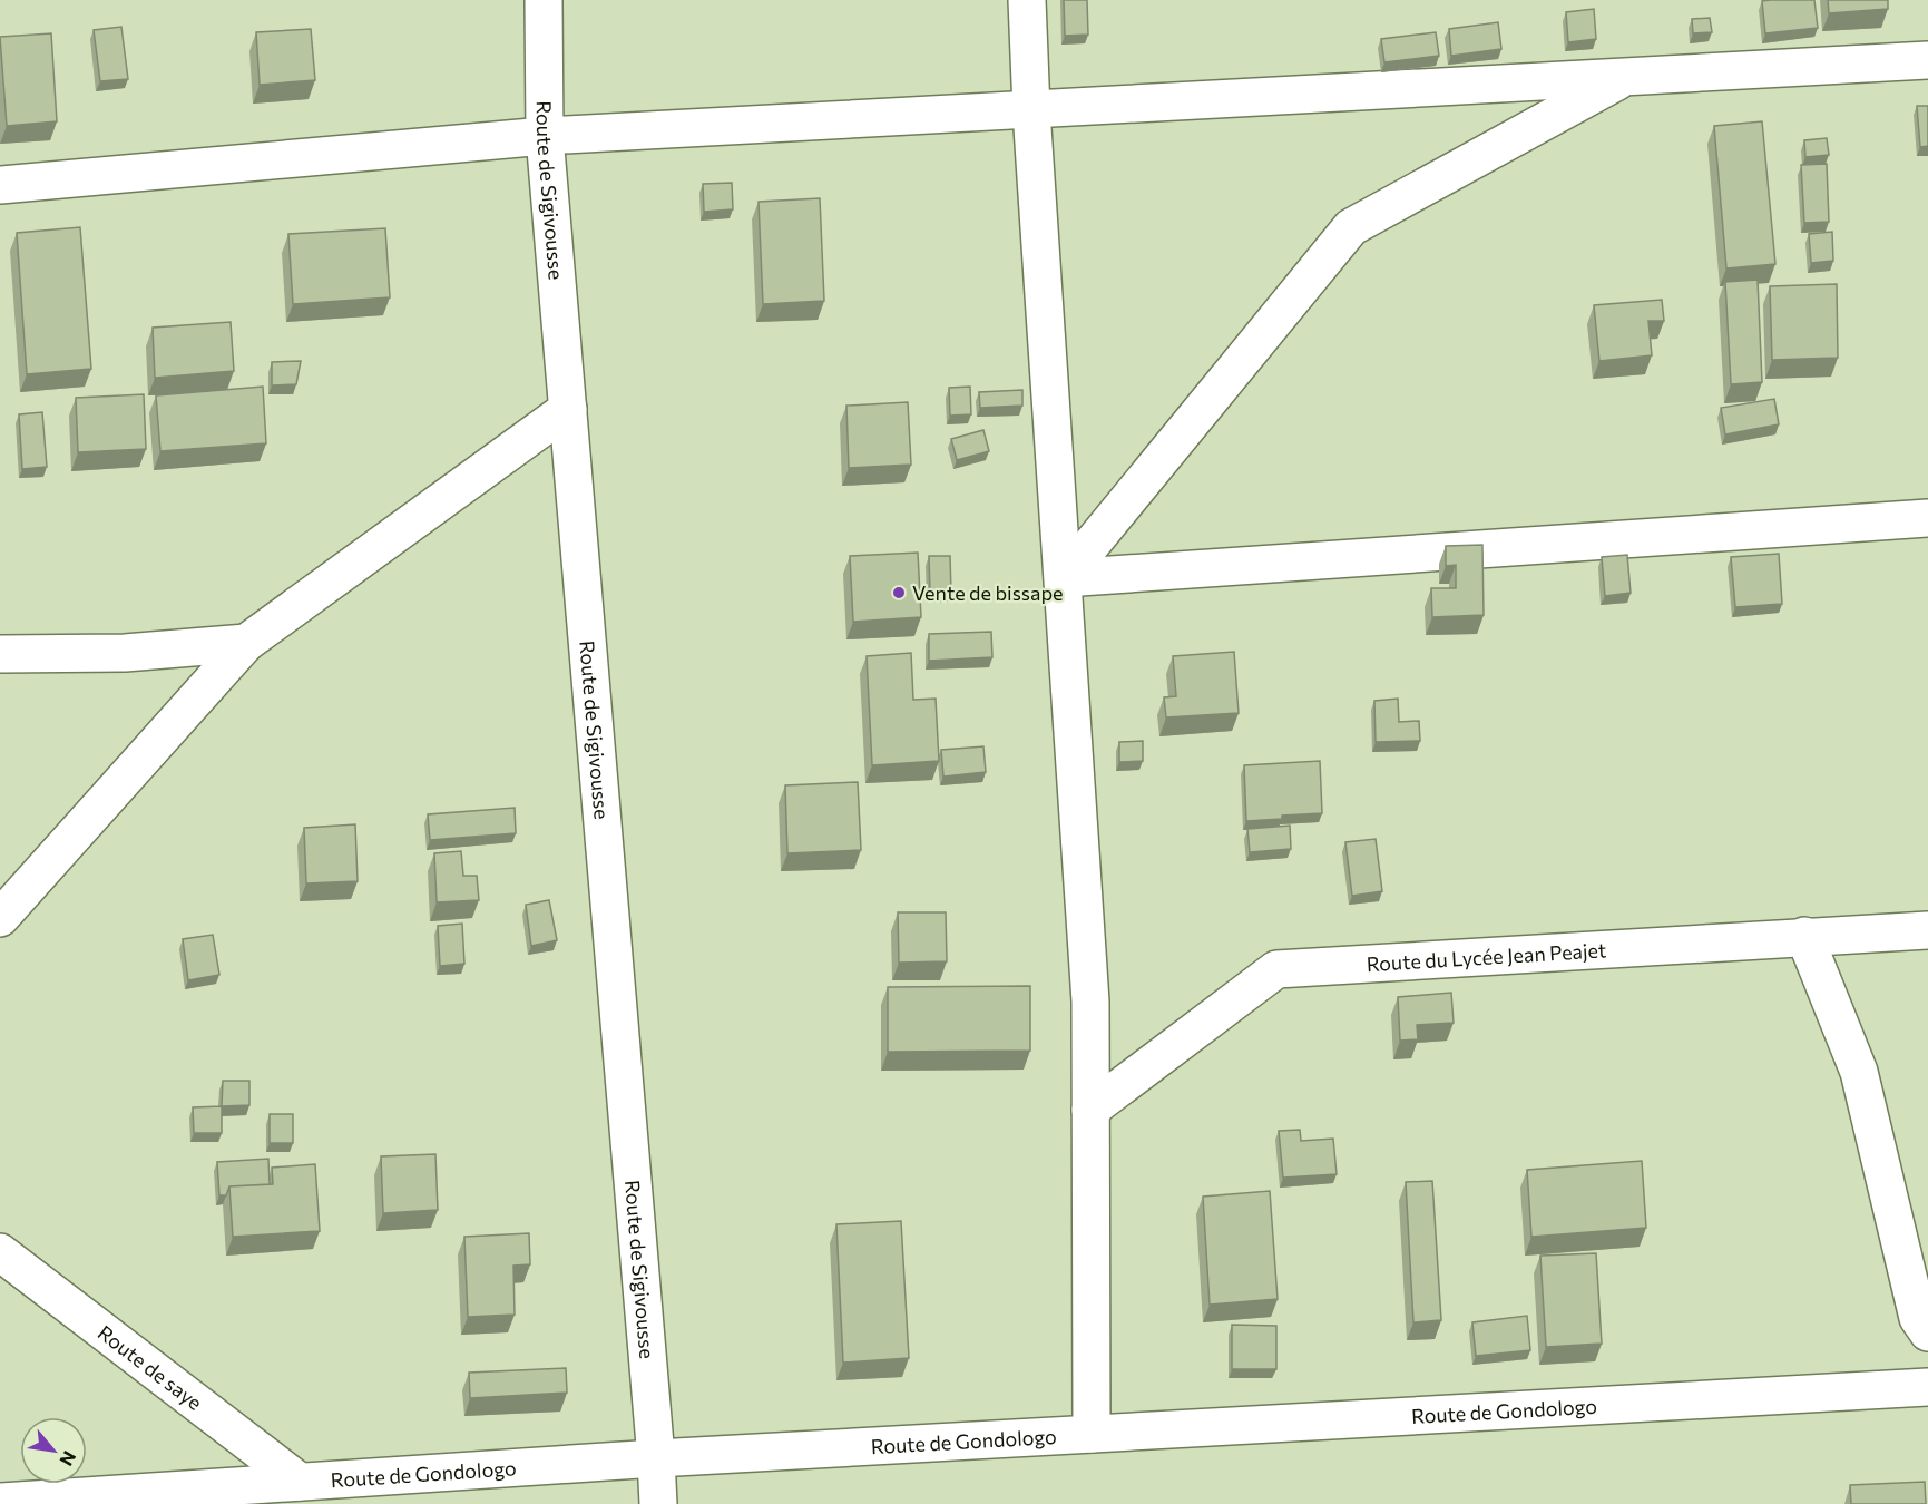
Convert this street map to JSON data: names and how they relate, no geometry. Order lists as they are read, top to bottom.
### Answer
{
  "streets": {
    "street": [
      "Route de Sigivousse",
      "Route du Lycée Jean Peajet",
      "Route de saye",
      "Route de Gondologo"
    ]
  },
  "crossings": [
    ["Route de Sigivousse", "Route de Gondologo"],
    ["Route de saye", "Route de Gondologo"]
  ],
  "places": ["Vente de bissape"],
  "north": "bottom right"
}
